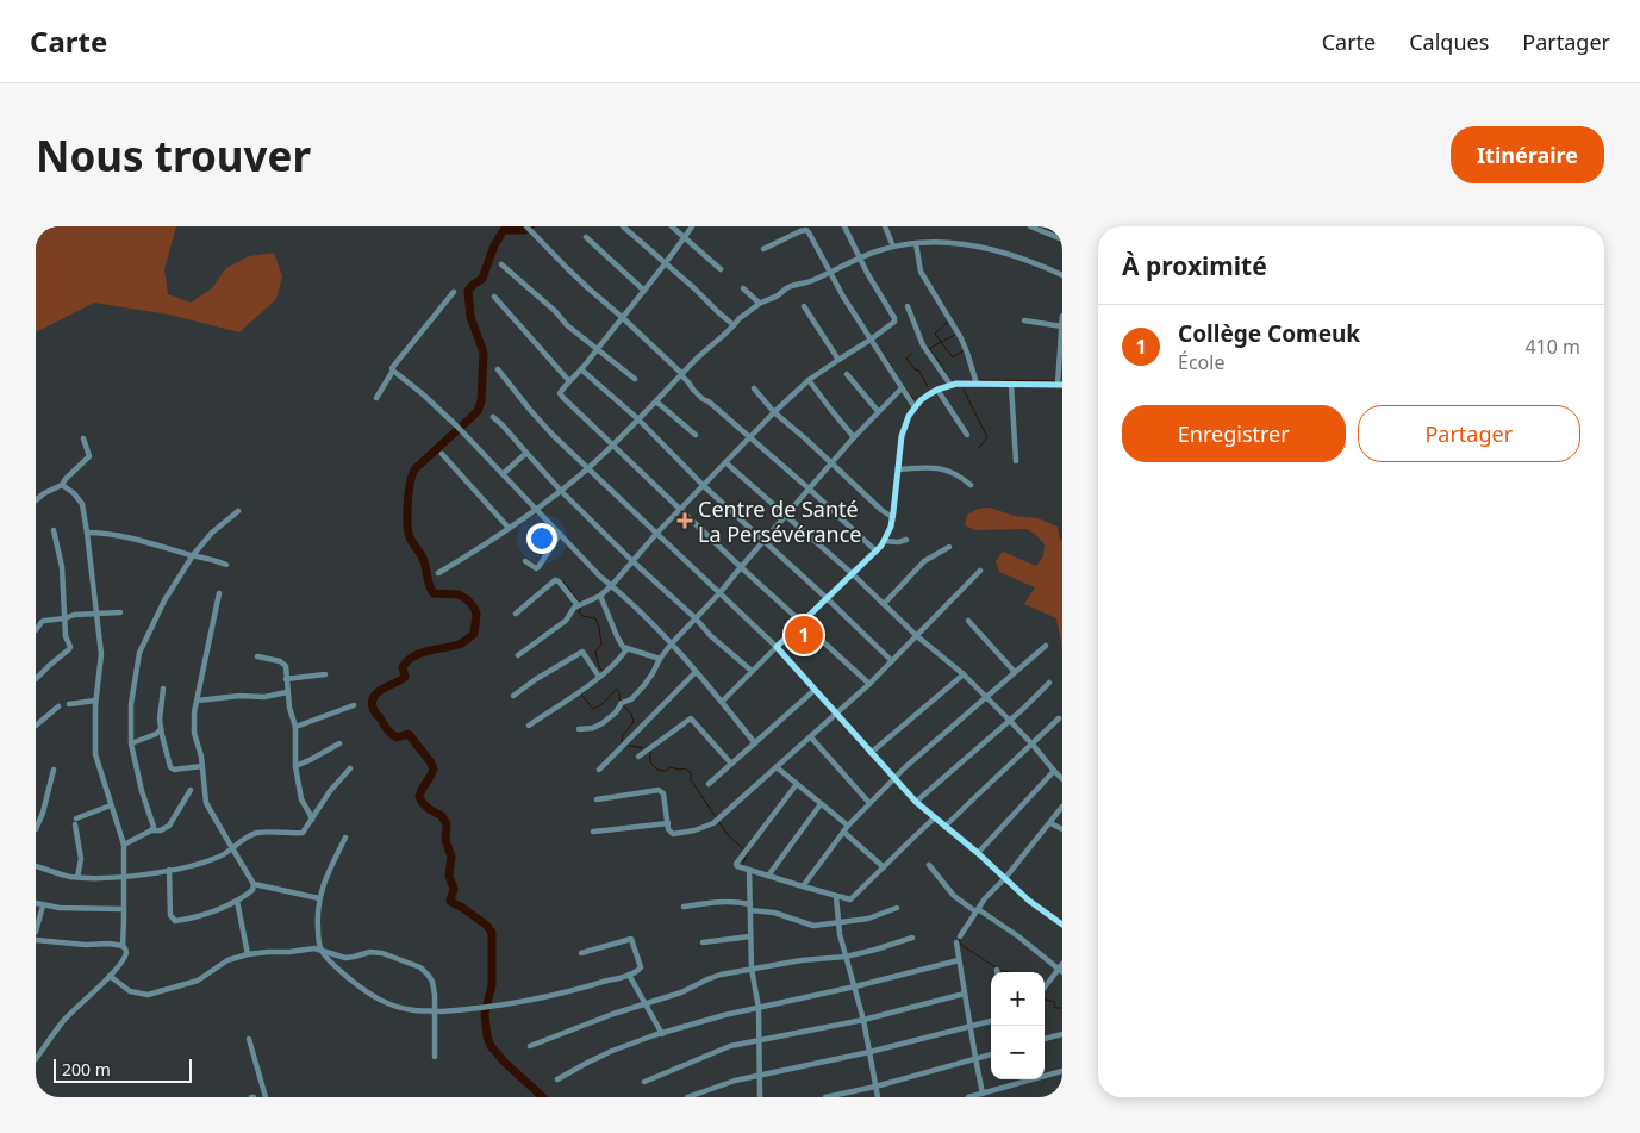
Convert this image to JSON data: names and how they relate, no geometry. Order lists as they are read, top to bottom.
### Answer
{
  "places": {
    "health": ["Centre de Santé La Persévérance"]
  },
  "scale_bar": "200 m",
  "page": {
    "header": "Carte",
    "nav": ["Carte", "Calques", "Partager"],
    "buttons": [
      "Itinéraire",
      ["Enregistrer", "Partager"]
    ],
    "title": "Nous trouver",
    "heading": "À proximité",
    "list": [
      {
        "mark": "1",
        "name": "Collège Comeuk",
        "note": "École",
        "value": "410 m"
      }
    ],
    "pins": "1",
    "map_buttons": ["+", "−"],
    "scale": "200 m"
  }
}
